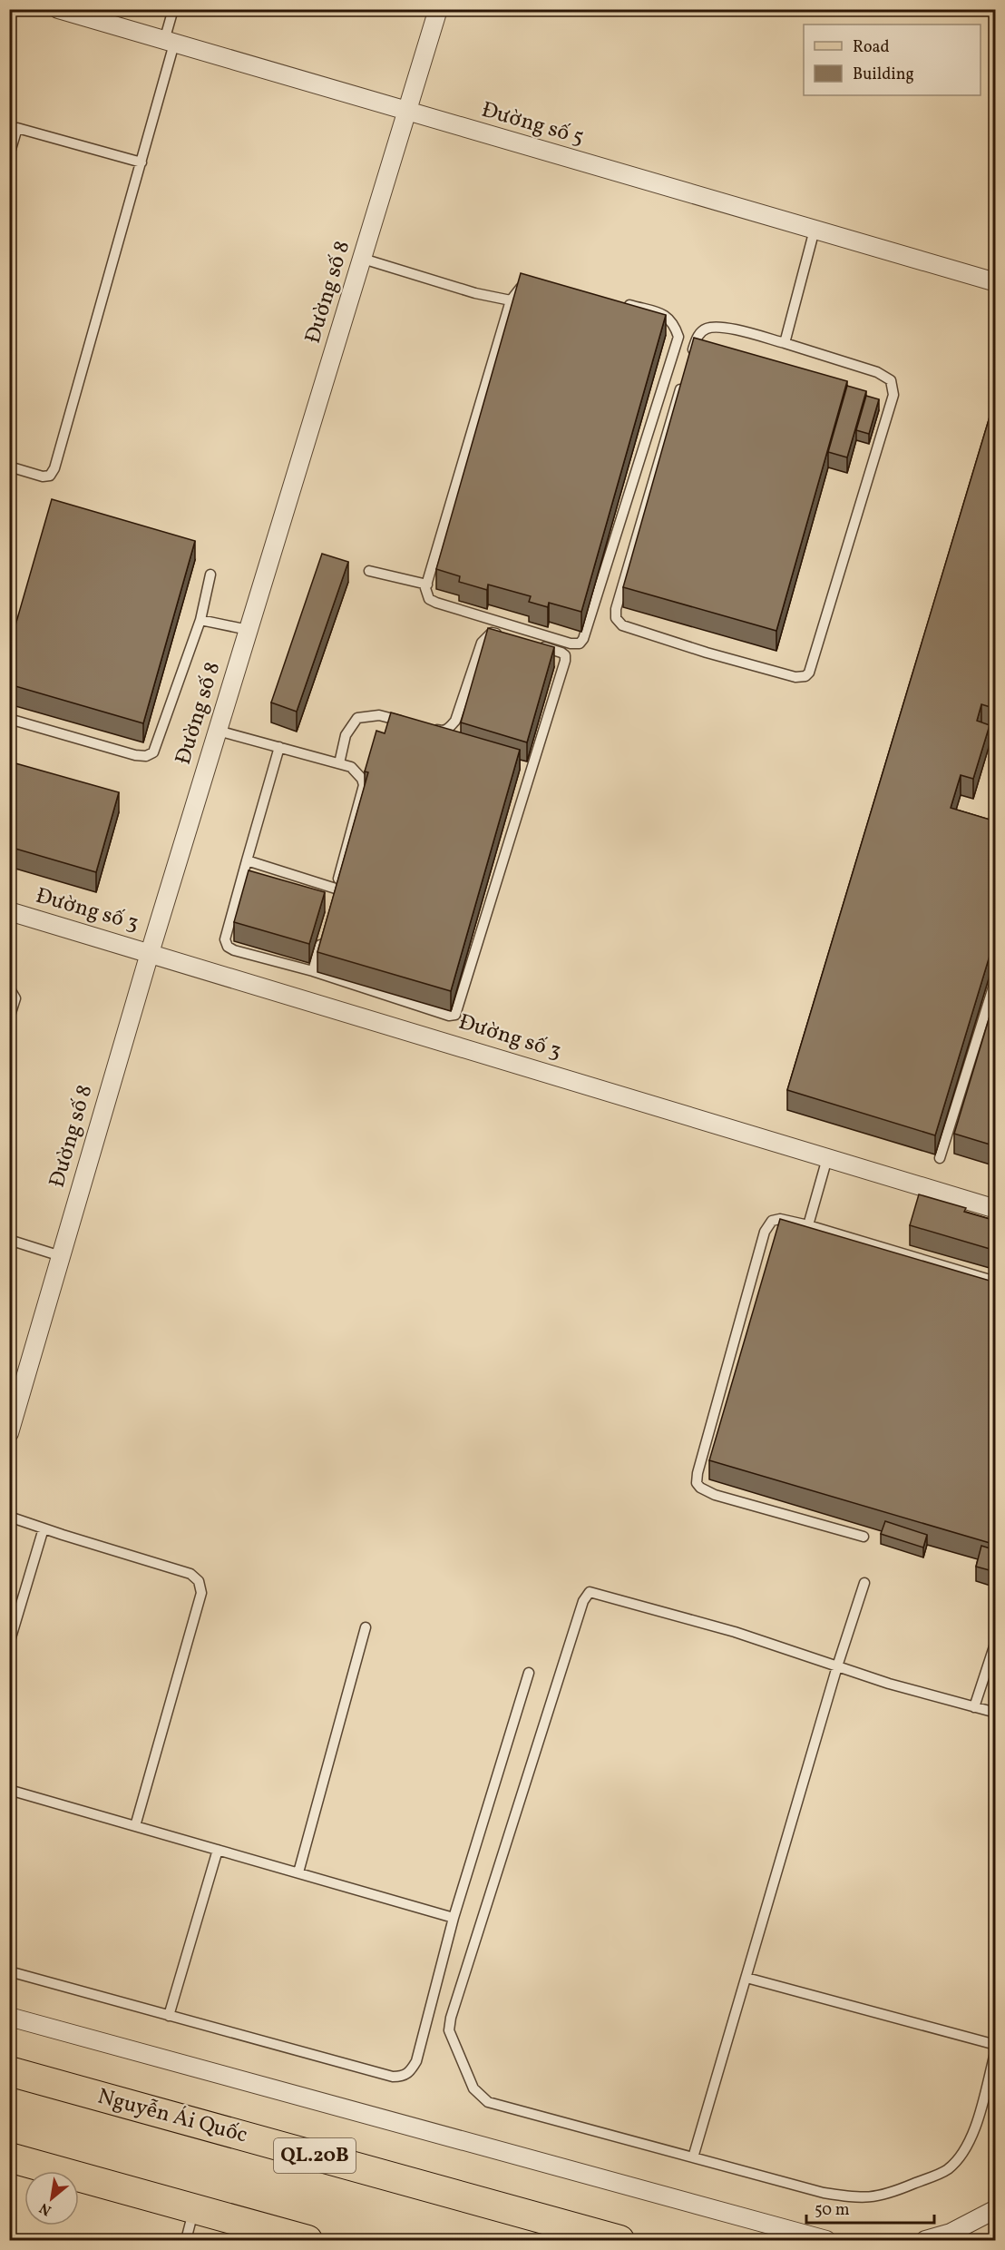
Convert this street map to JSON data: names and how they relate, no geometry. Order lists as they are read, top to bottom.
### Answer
{
  "streets": {
    "main road": ["Nguyễn Ái Quốc", "QL.20B"],
    "street": ["Đường số 5", "Đường số 8", "Đường số 3"]
  },
  "crossings": [
    ["Đường số 5", "Đường số 8"],
    ["Đường số 8", "Đường số 3"]
  ],
  "legend": ["Road", "Building"],
  "scale_bar": "50 m",
  "north": "bottom left"
}
